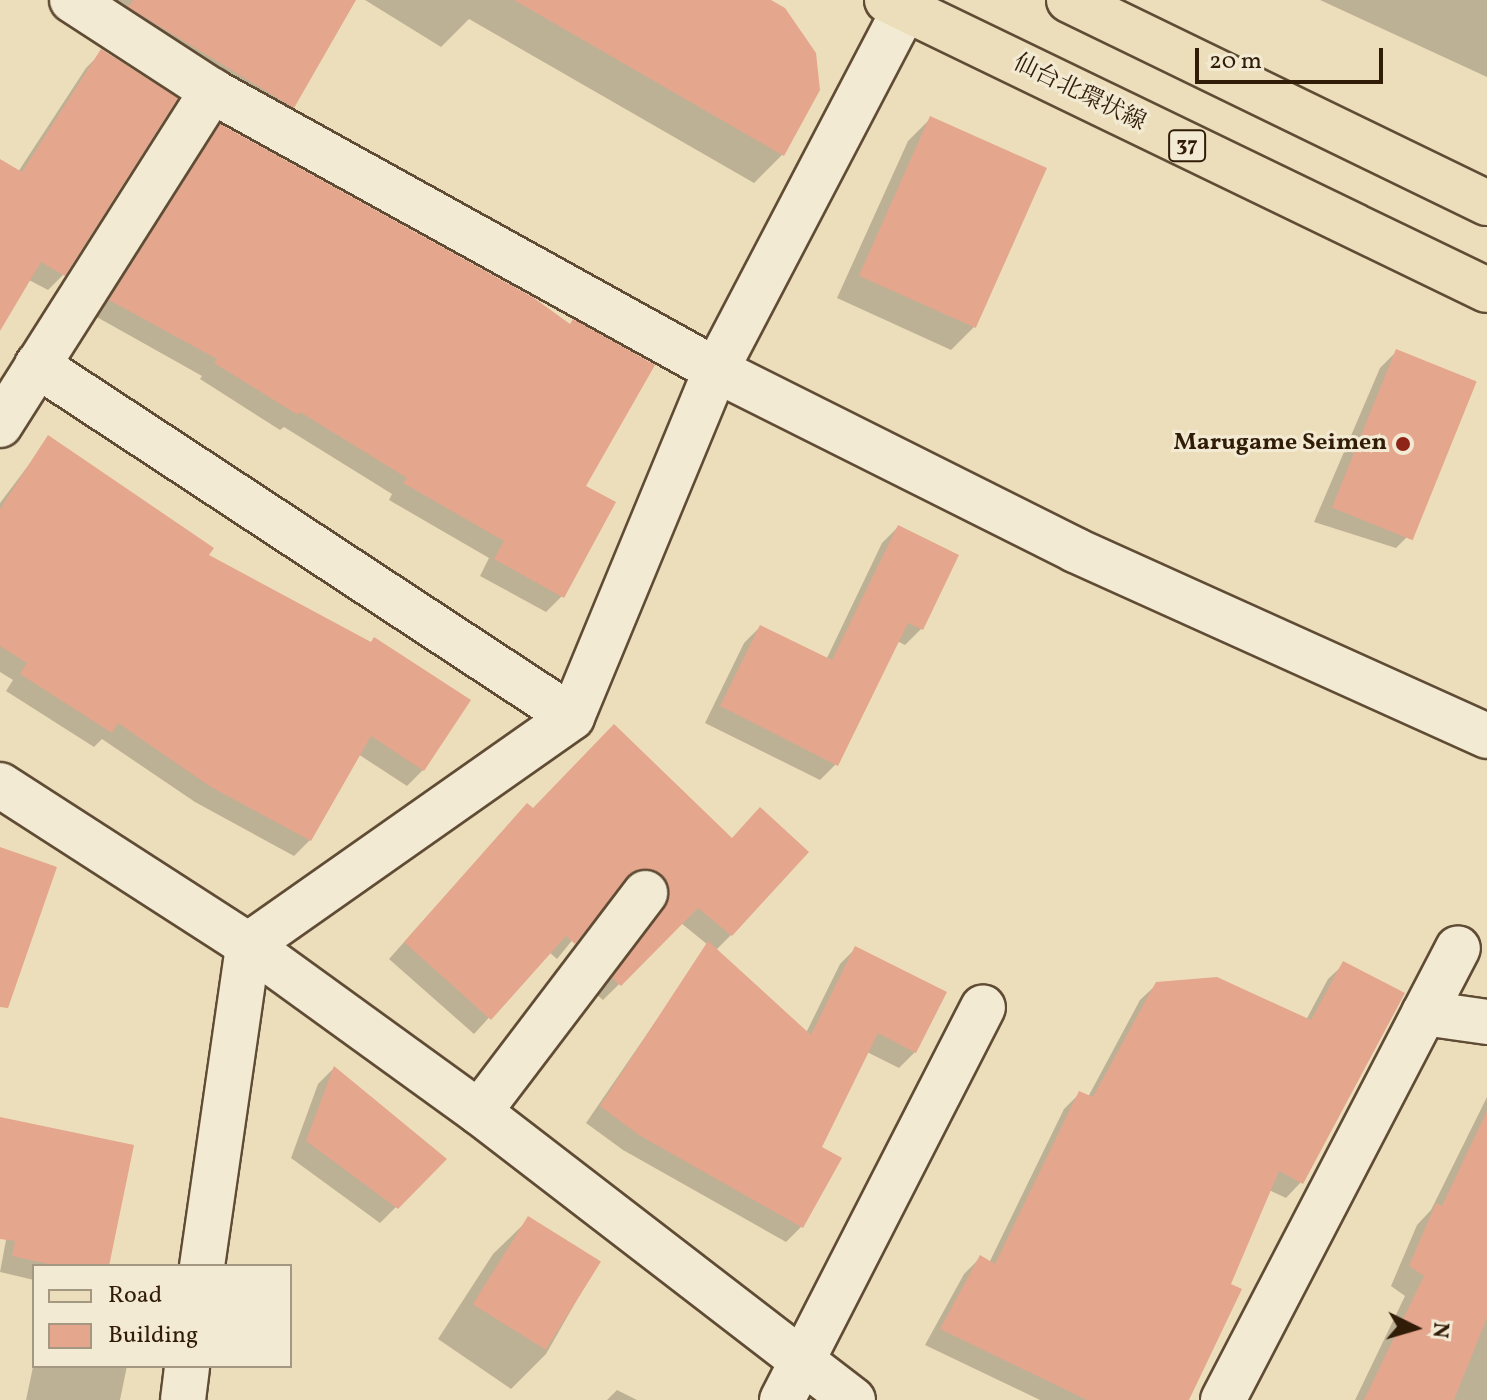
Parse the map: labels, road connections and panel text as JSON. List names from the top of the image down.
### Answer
{
  "streets": {
    "main road": ["仙台北環状線", "37"]
  },
  "places": ["Marugame Seimen"],
  "legend": ["Road", "Building"],
  "scale_bar": "20 m",
  "north": "right"
}
